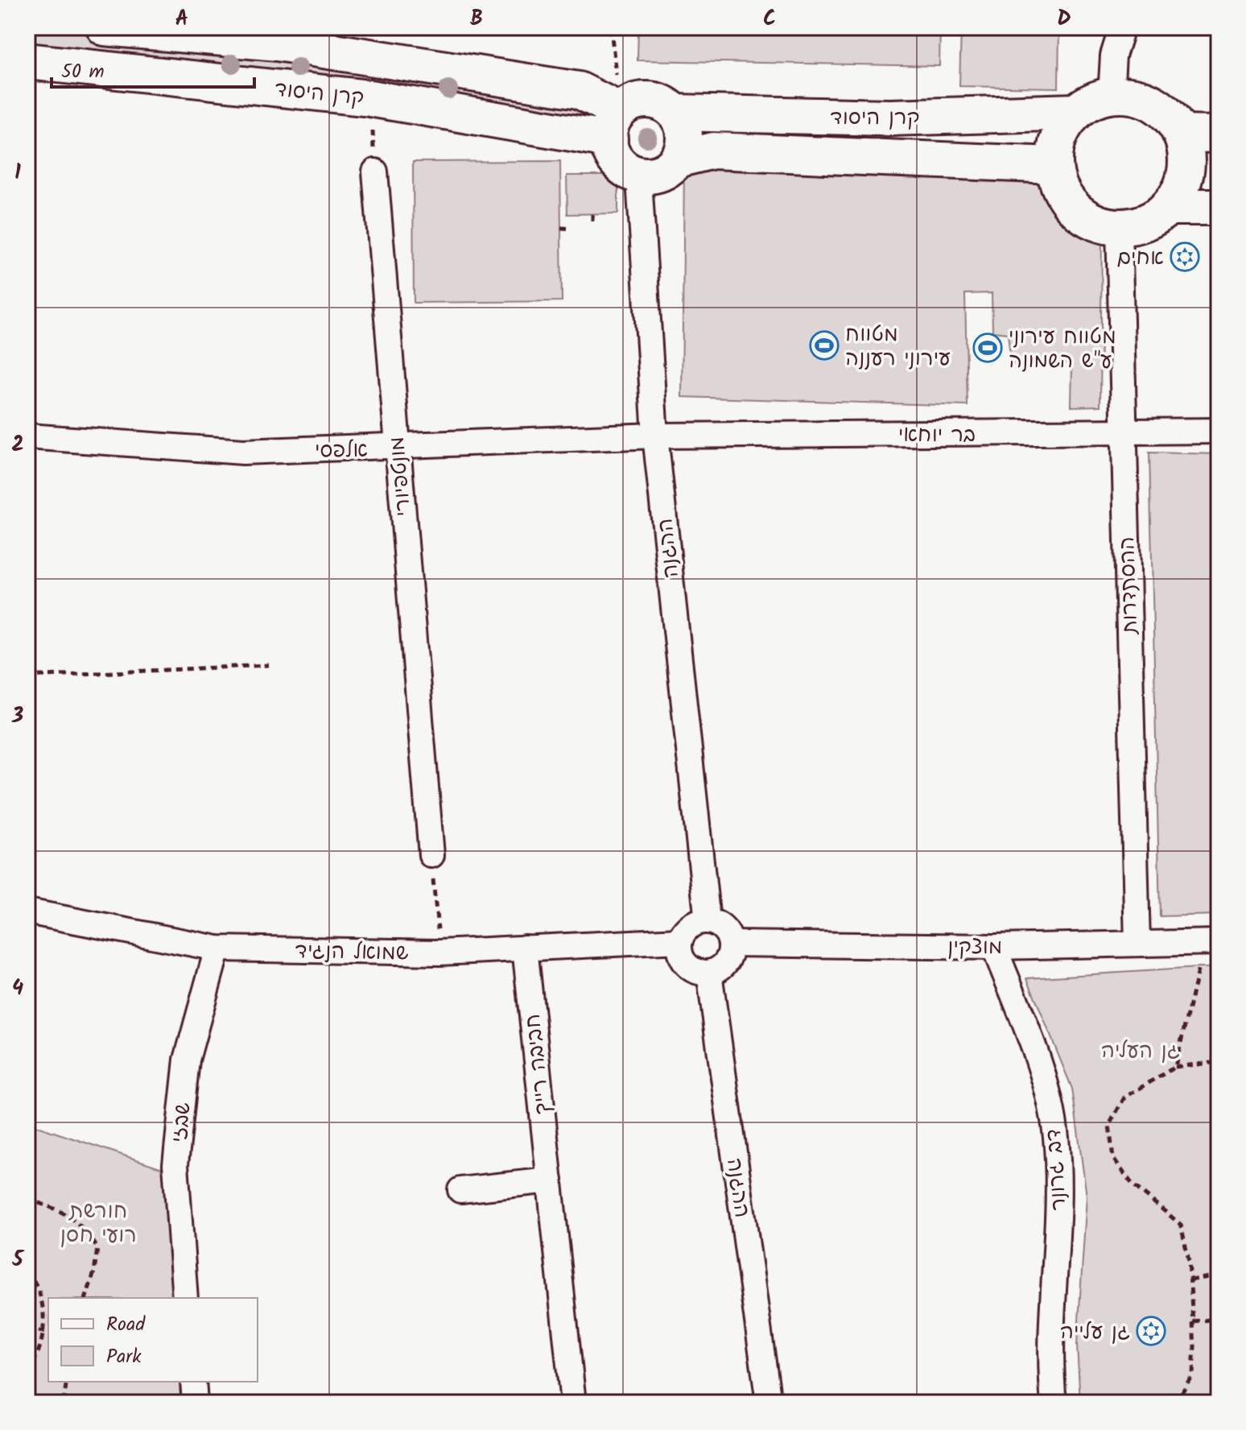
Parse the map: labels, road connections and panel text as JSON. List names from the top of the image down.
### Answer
{
  "streets": {
    "street": [
      "קרן היסוד",
      "בר יוחאי",
      "אלפסי",
      "מונטפיורי",
      "ההגנה",
      "ההסתדרות",
      "מוצקין",
      "שמואל הנגיד",
      "חביבה רייך",
      "שבזי",
      "דב גרונר"
    ]
  },
  "crossings": [
    ["קרן היסוד", "ההגנה"],
    ["קרן היסוד", "ההסתדרות"],
    ["בר יוחאי", "אלפסי"],
    ["בר יוחאי", "ההגנה"],
    ["בר יוחאי", "ההסתדרות"],
    ["אלפסי", "מונטפיורי"],
    ["אלפסי", "ההגנה"],
    ["ההגנה", "מוצקין"],
    ["ההגנה", "שמואל הנגיד"],
    ["ההסתדרות", "מוצקין"],
    ["מוצקין", "שמואל הנגיד"],
    ["מוצקין", "דב גרונר"],
    ["שמואל הנגיד", "חביבה רייך"],
    ["שמואל הנגיד", "שבזי"]
  ],
  "parks": ["גן העליה", "חורשת רועי חסן"],
  "places": {
    "synagogue": ["אחים", "גן עלייה"],
    "sports": ["מטווח עירוני רעננה", "מטווח עירוני ע\"ש השמונה"]
  },
  "legend": ["Road", "Park"],
  "scale_bar": "50 m",
  "grid": {
    "columns": [
      "A",
      "B",
      "C",
      "D"
    ],
    "rows": [
      "1",
      "2",
      "3",
      "4",
      "5"
    ]
  }
}
